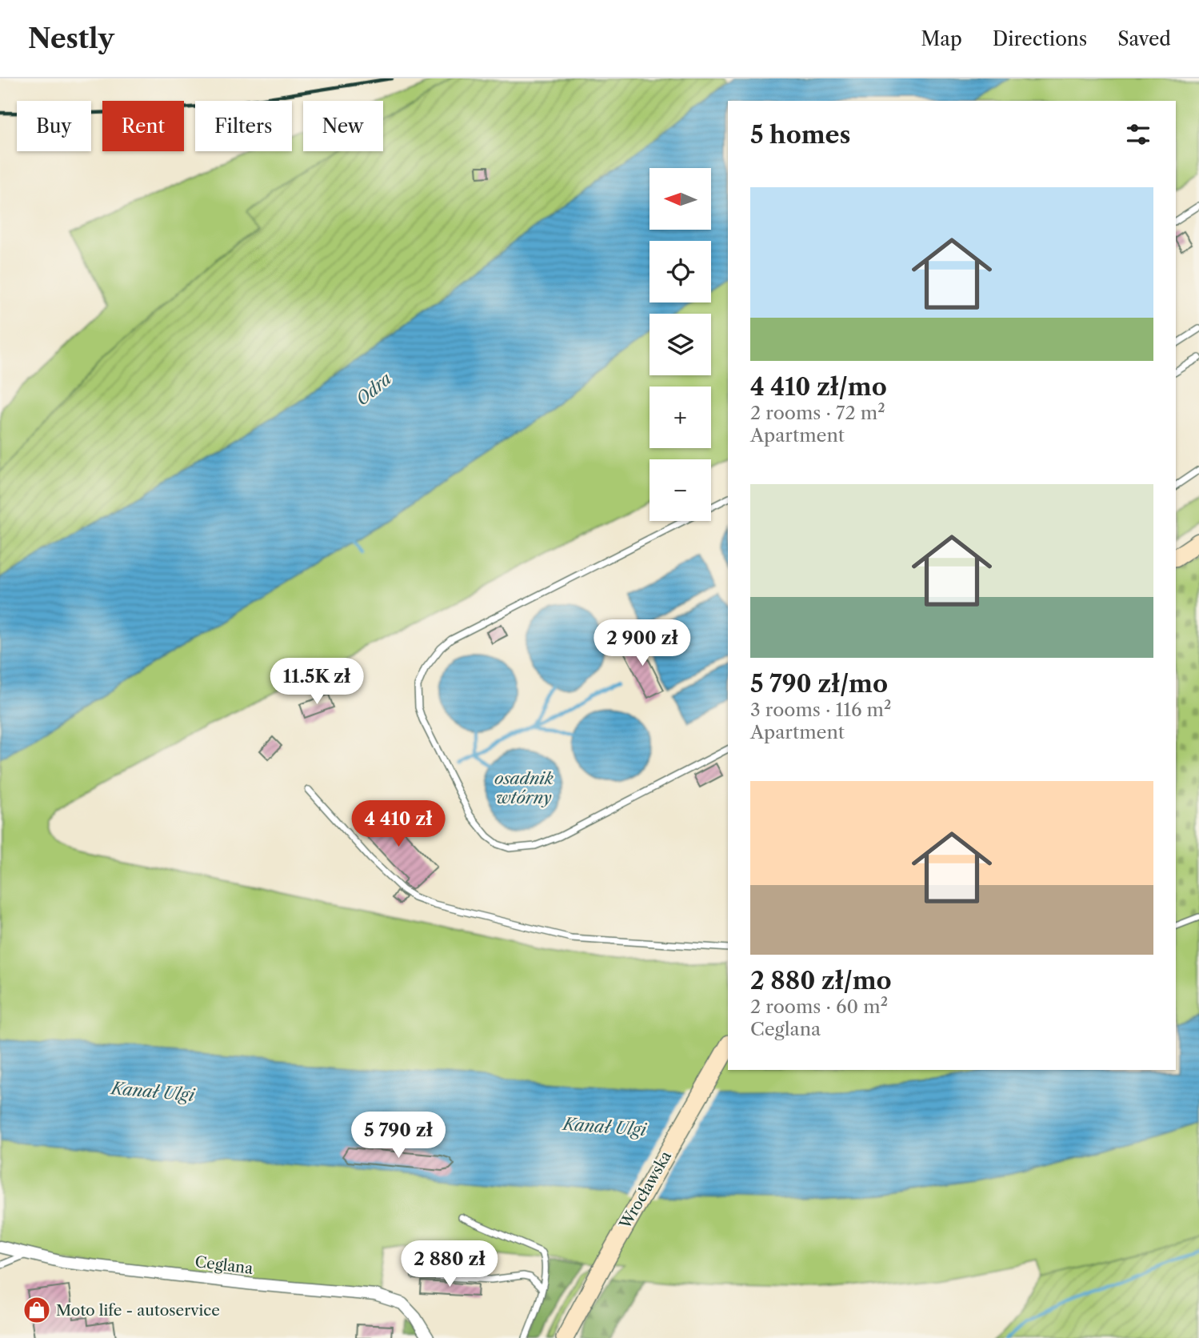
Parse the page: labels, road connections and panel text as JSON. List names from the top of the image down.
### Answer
{
  "streets": {
    "main road": ["Wrocławska"],
    "street": ["Ceglana"]
  },
  "water": ["Odra", "osadnik wtórny", "Kanał Ulgi"],
  "places": {
    "shop": ["Moto life - autoservice"]
  },
  "north": "left",
  "page": {
    "header": "Nestly",
    "nav": ["Map", "Directions", "Saved"],
    "chip": [
      "Buy",
      "Rent",
      "Filters",
      "New"
    ],
    "heading": "5 homes",
    "map_buttons": ["+", "−"],
    "list": [
      {
        "name": "4 410 zł/mo",
        "note": "2 rooms · 72 m² · Apartment"
      },
      {
        "name": "5 790 zł/mo",
        "note": "3 rooms · 116 m² · Apartment"
      },
      {
        "name": "2 880 zł/mo",
        "note": "2 rooms · 60 m² · Ceglana"
      }
    ],
    "price": [
      "2 900 zł",
      "11.5K zł",
      "4 410 zł",
      "5 790 zł",
      "2 880 zł"
    ]
  }
}
